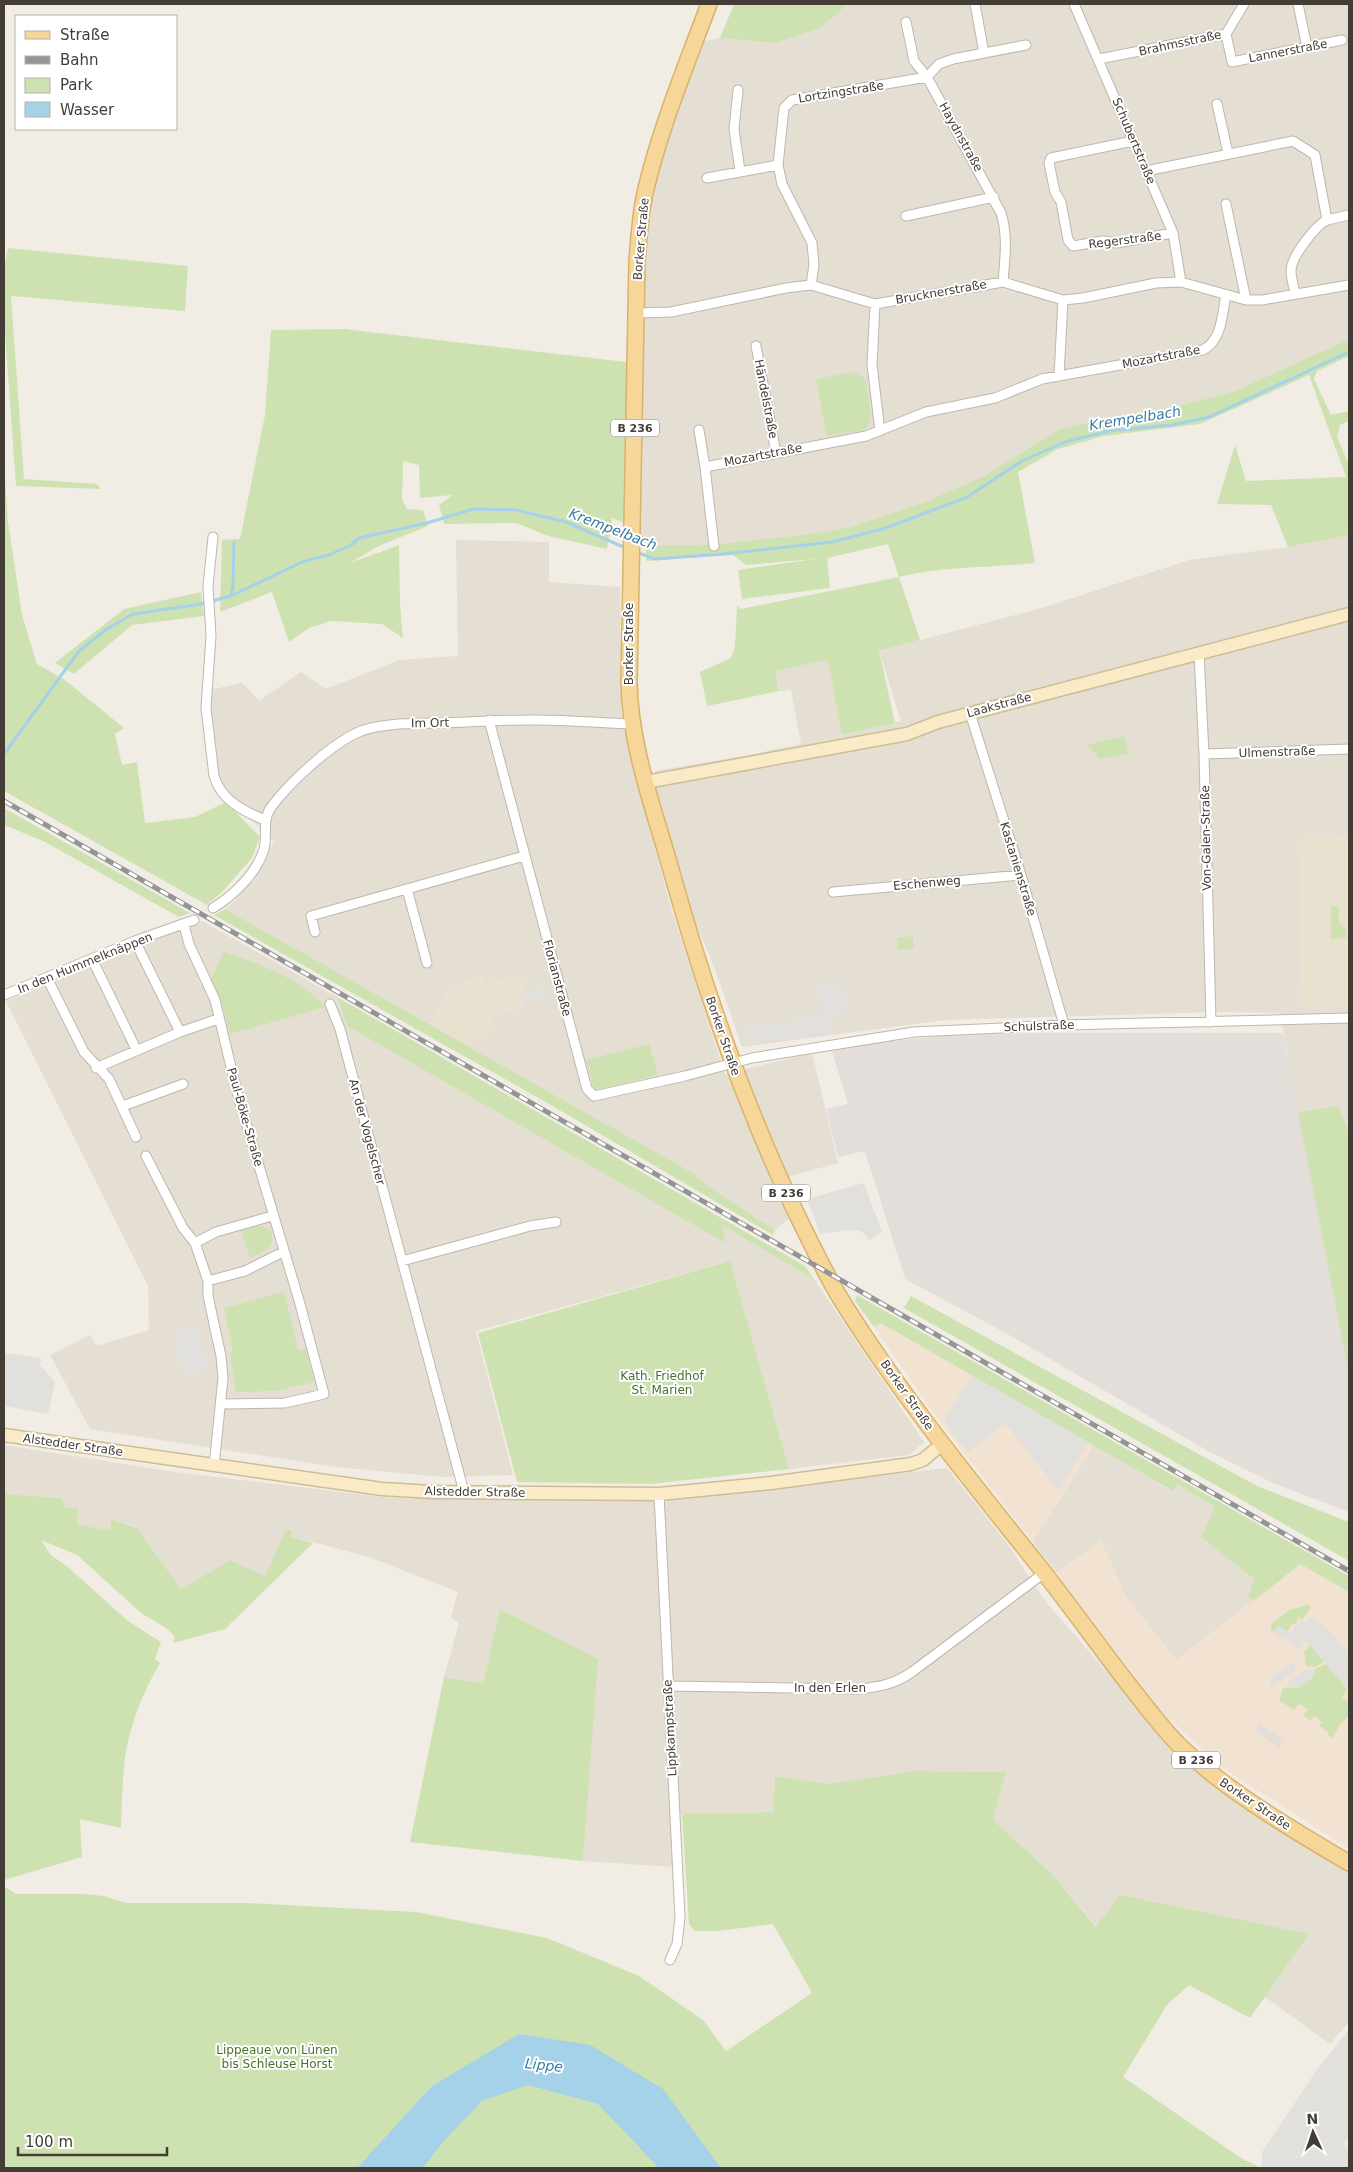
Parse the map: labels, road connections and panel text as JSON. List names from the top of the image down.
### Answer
{
  "streets": {
    "main road": ["Borker Straße", "B 236"],
    "street": [
      "Brahmsstraße",
      "Lannerstraße",
      "Lortzingstraße",
      "Haydnstraße",
      "Schubertstraße",
      "Regerstraße",
      "Brucknerstraße",
      "Mozartstraße",
      "Händelstraße",
      "Laakstraße",
      "Im Ort",
      "Ulmenstraße",
      "Von-Galen-Straße",
      "Kastanienstraße",
      "Eschenweg",
      "In den Hummelknäppen",
      "Florianstraße",
      "Schulstraße",
      "Paul-Böke-Straße",
      "An der Vogelscher",
      "Alstedder Straße",
      "In den Erlen",
      "Lippkampstraße"
    ]
  },
  "crossings": [
    ["Brahmsstraße", "Lannerstraße"],
    ["Brahmsstraße", "Schubertstraße"],
    ["Lortzingstraße", "Haydnstraße"],
    ["Lortzingstraße", "Brucknerstraße"],
    ["Haydnstraße", "Brucknerstraße"],
    ["Schubertstraße", "Regerstraße"],
    ["Schubertstraße", "Brucknerstraße"],
    ["Borker Straße", "Brucknerstraße"],
    ["Borker Straße", "Laakstraße"],
    ["Borker Straße", "Im Ort"],
    ["Borker Straße", "Florianstraße"],
    ["Borker Straße", "Schulstraße"],
    ["Borker Straße", "Alstedder Straße"],
    ["Borker Straße", "In den Erlen"],
    ["Brucknerstraße", "Mozartstraße"],
    ["Mozartstraße", "Händelstraße"],
    ["Laakstraße", "Von-Galen-Straße"],
    ["Laakstraße", "Kastanienstraße"],
    ["Im Ort", "Florianstraße"],
    ["Ulmenstraße", "Von-Galen-Straße"],
    ["Von-Galen-Straße", "Schulstraße"],
    ["Kastanienstraße", "Eschenweg"],
    ["Kastanienstraße", "Schulstraße"],
    ["In den Hummelknäppen", "Paul-Böke-Straße"],
    ["Florianstraße", "Schulstraße"],
    ["An der Vogelscher", "Alstedder Straße"],
    ["Alstedder Straße", "Lippkampstraße"],
    ["In den Erlen", "Lippkampstraße"]
  ],
  "water": ["Krempelbach", "Lippe"],
  "parks": ["Kath. Friedhof St. Marien", "Lippeaue von Lünen bis Schleuse Horst"],
  "legend": [
    "Straße",
    "Bahn",
    "Park",
    "Wasser"
  ],
  "scale_bar": "100 m",
  "north": "top"
}
